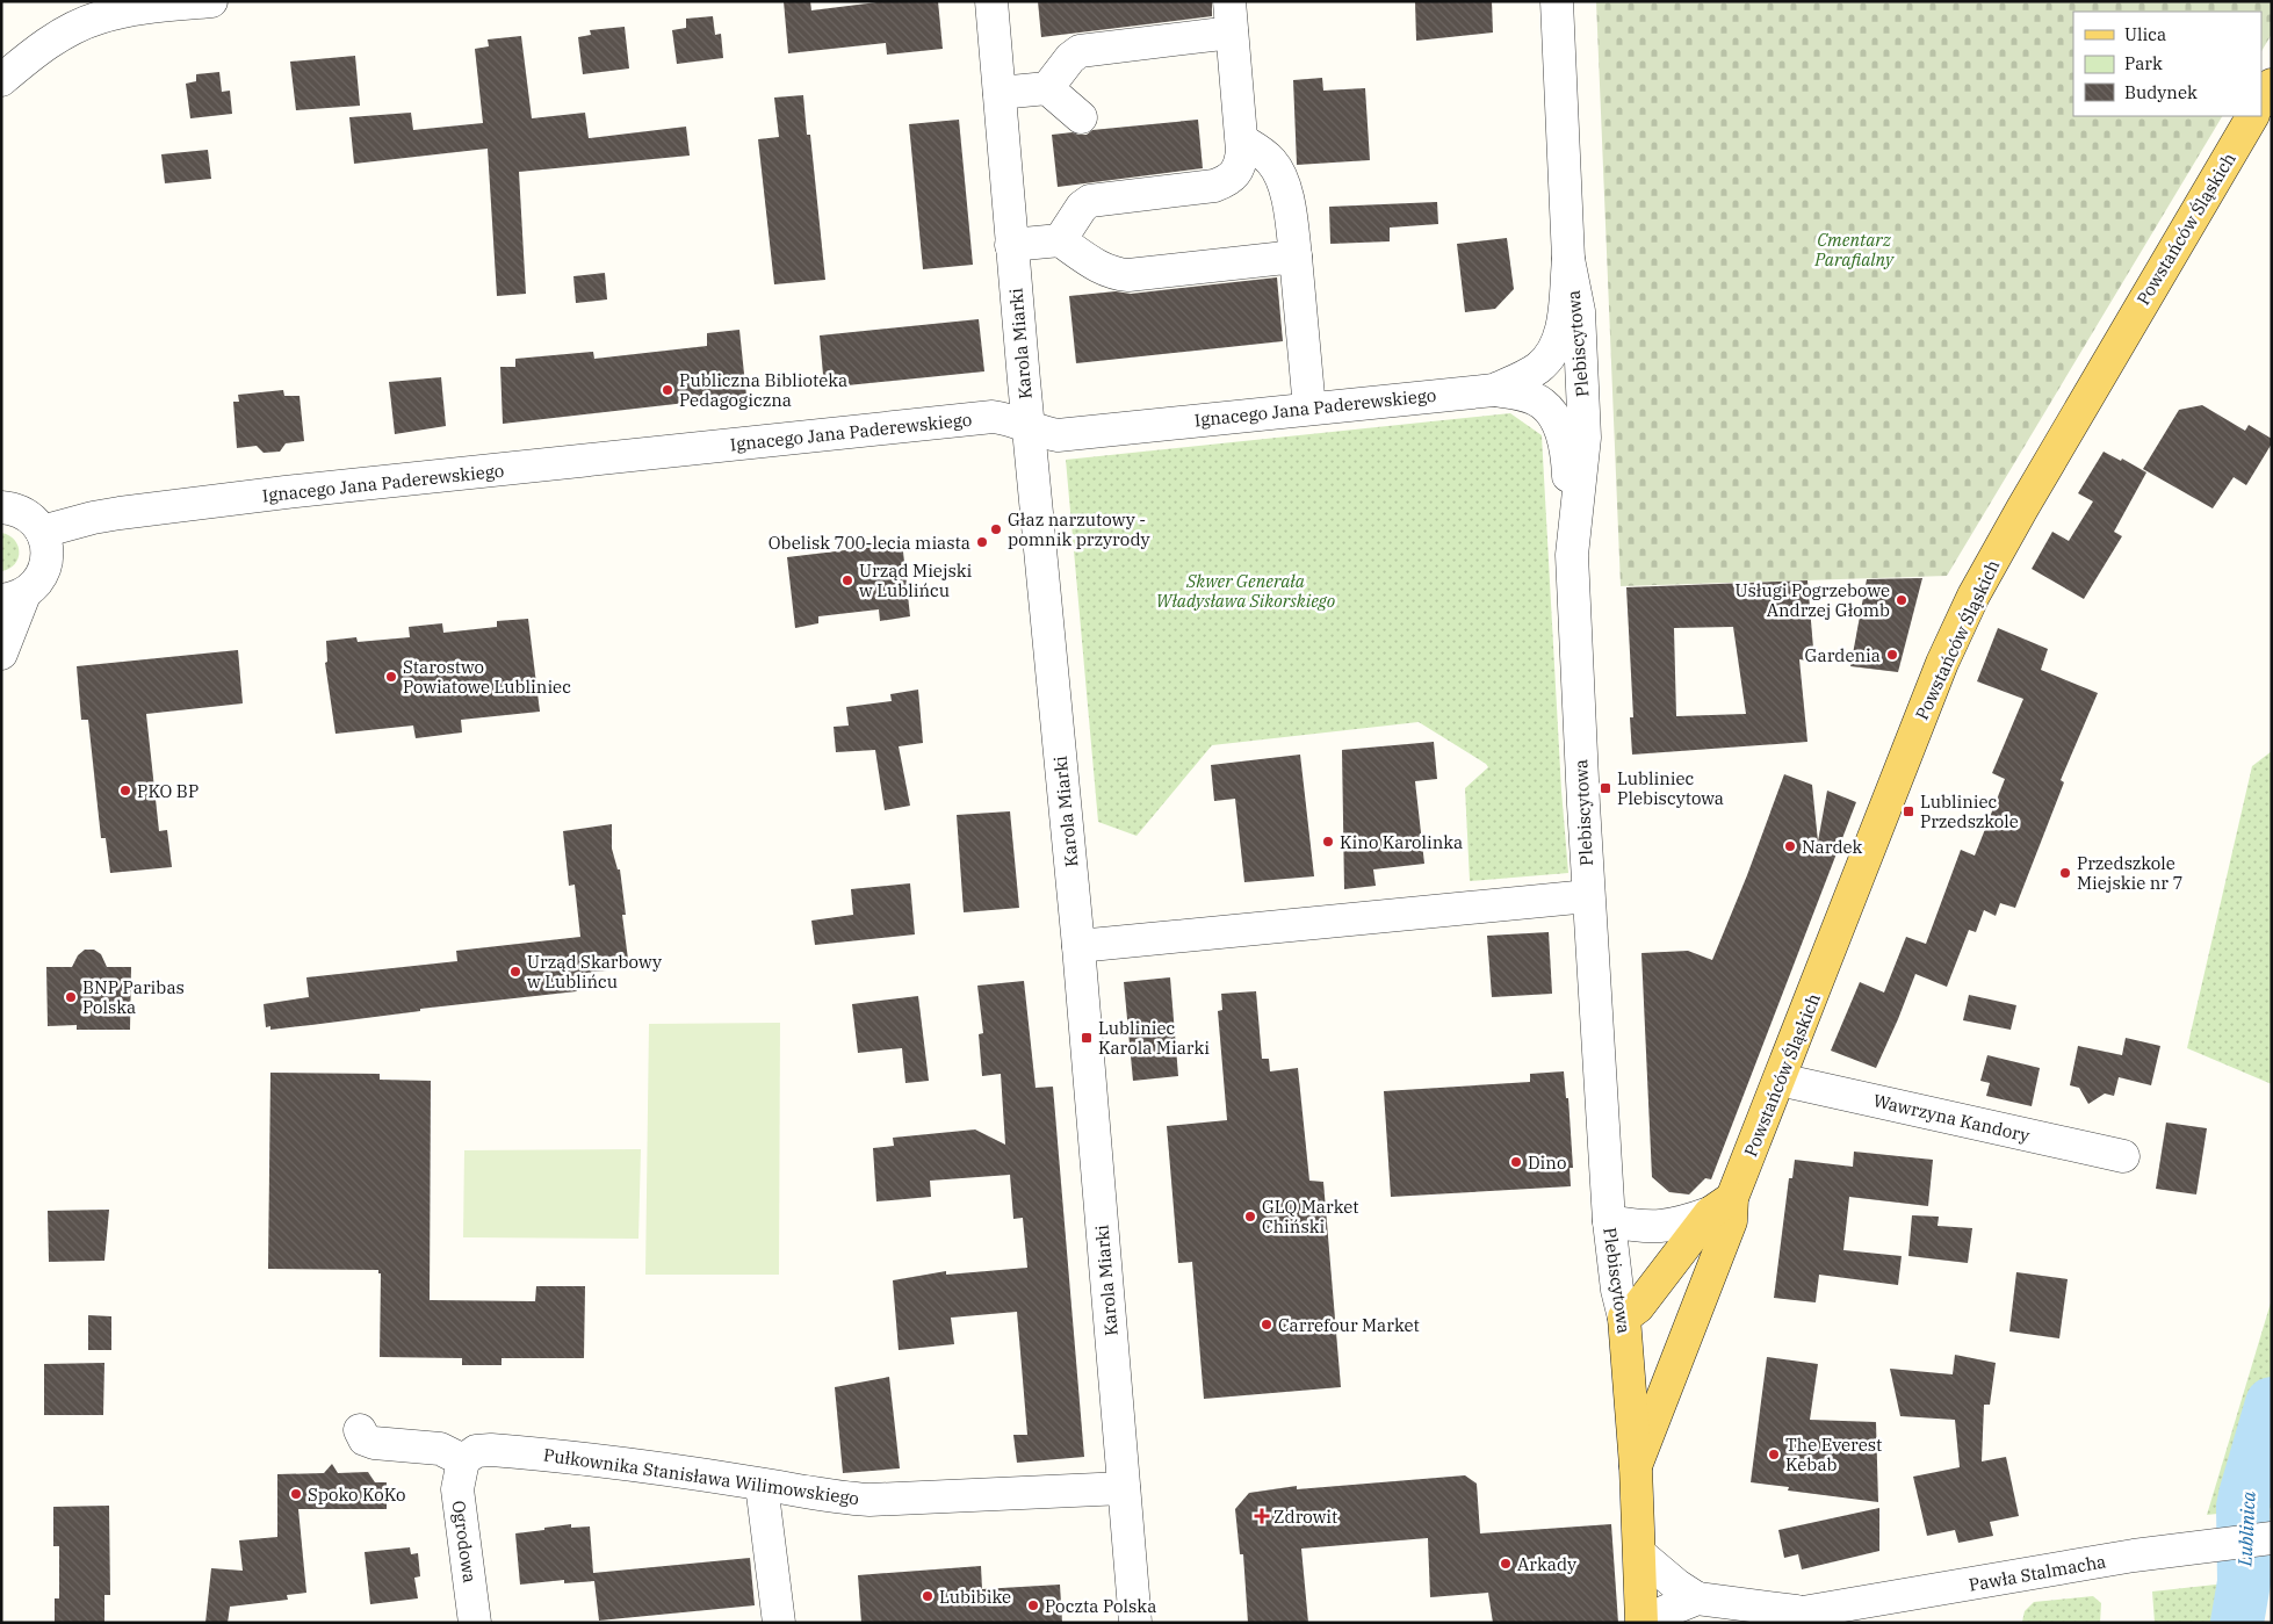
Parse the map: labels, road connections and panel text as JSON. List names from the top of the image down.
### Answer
{
  "streets": {
    "main road": ["Powstańców Śląskich", "Plebiscytowa"],
    "street": [
      "Karola Miarki",
      "Ignacego Jana Paderewskiego",
      "Wawrzyna Kandory",
      "Pułkownika Stanisława Wilimowskiego",
      "Ogrodowa",
      "Pawła Stalmacha"
    ]
  },
  "crossings": [
    ["Powstańców Śląskich", "Plebiscytowa"],
    ["Powstańców Śląskich", "Wawrzyna Kandory"],
    ["Karola Miarki", "Ignacego Jana Paderewskiego"],
    ["Karola Miarki", "Pułkownika Stanisława Wilimowskiego"],
    ["Plebiscytowa", "Ignacego Jana Paderewskiego"],
    ["Pułkownika Stanisława Wilimowskiego", "Ogrodowa"]
  ],
  "water": ["Lublinica"],
  "parks": ["Cmentarz Parafialny", "Skwer Generała Władysława Sikorskiego"],
  "places": {
    "other": [
      "Publiczna Biblioteka Pedagogiczna",
      "Głaz narzutowy - pomnik przyrody",
      "Obelisk 700-lecia miasta",
      "Urząd Miejski w Lublińcu",
      "Usługi Pogrzebowe Andrzej Głomb",
      "Gardenia",
      "Starostwo Powiatowe Lubliniec",
      "PKO BP",
      "Kino Karolinka",
      "Nardek",
      "Przedszkole Miejskie nr 7",
      "Urząd Skarbowy w Lublińcu",
      "BNP Paribas Polska",
      "Dino",
      "GLQ Market Chiński",
      "Carrefour Market",
      "The Everest Kebab",
      "Spoko KoKo",
      "Arkady",
      "Lubibike",
      "Poczta Polska"
    ],
    "transit": ["Lubliniec Plebiscytowa", "Lubliniec Przedszkole", "Lubliniec Karola Miarki"],
    "health": ["Zdrowit"]
  },
  "legend": ["Ulica", "Park", "Budynek"]
}
